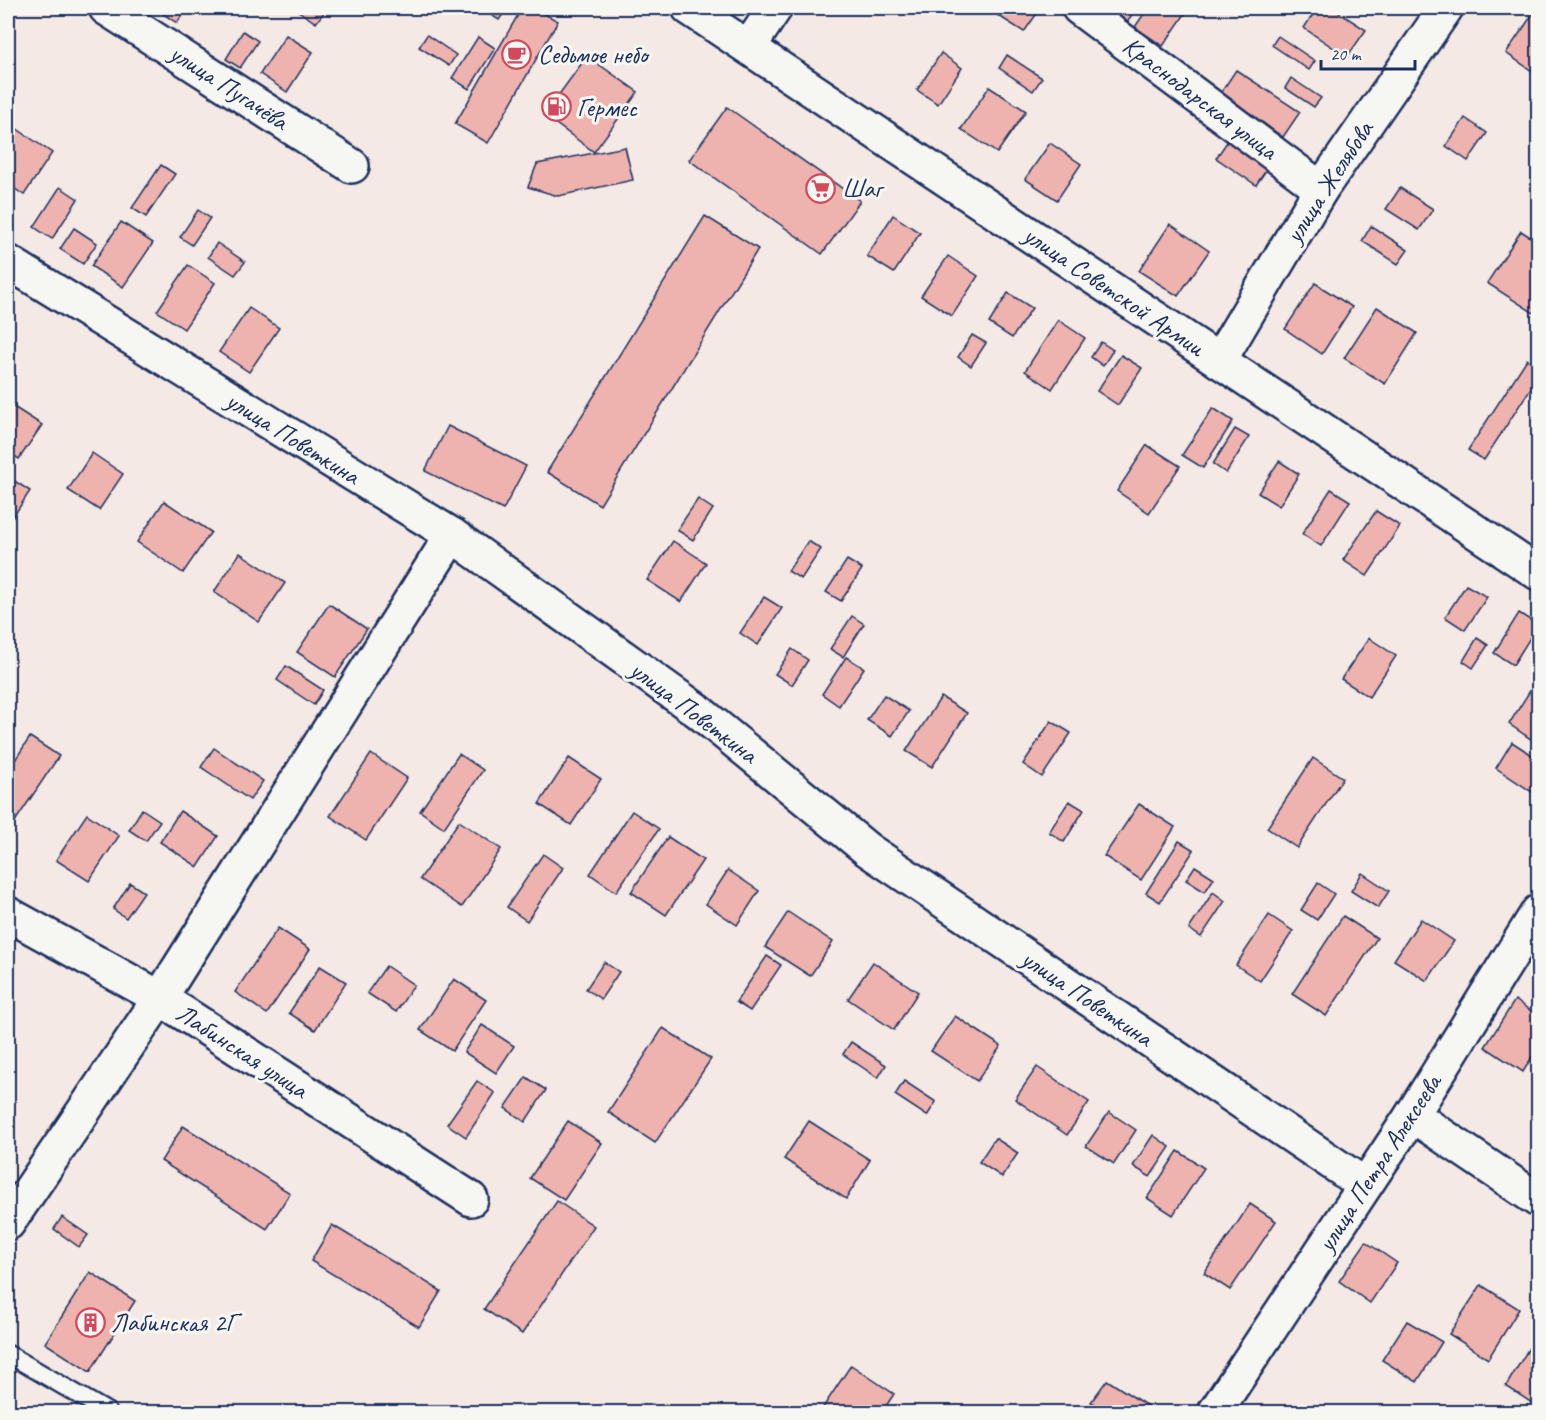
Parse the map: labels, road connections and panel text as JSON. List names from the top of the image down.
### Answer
{
  "streets": {
    "street": [
      "улица Пугачёва",
      "Краснодарская улица",
      "улица Желябова",
      "улица Советской Армии",
      "улица Поветкина",
      "Лабинская улица",
      "улица Петра Алексеева"
    ]
  },
  "crossings": [
    ["Краснодарская улица", "улица Желябова"],
    ["улица Желябова", "улица Советской Армии"],
    ["улица Поветкина", "улица Петра Алексеева"]
  ],
  "places": {
    "cafe": ["Седьмое небо"],
    "fuel station": ["Гермес"],
    "supermarket": ["Шаг"],
    "building": ["Лабинская 2Г"]
  },
  "scale_bar": "20 m"
}
